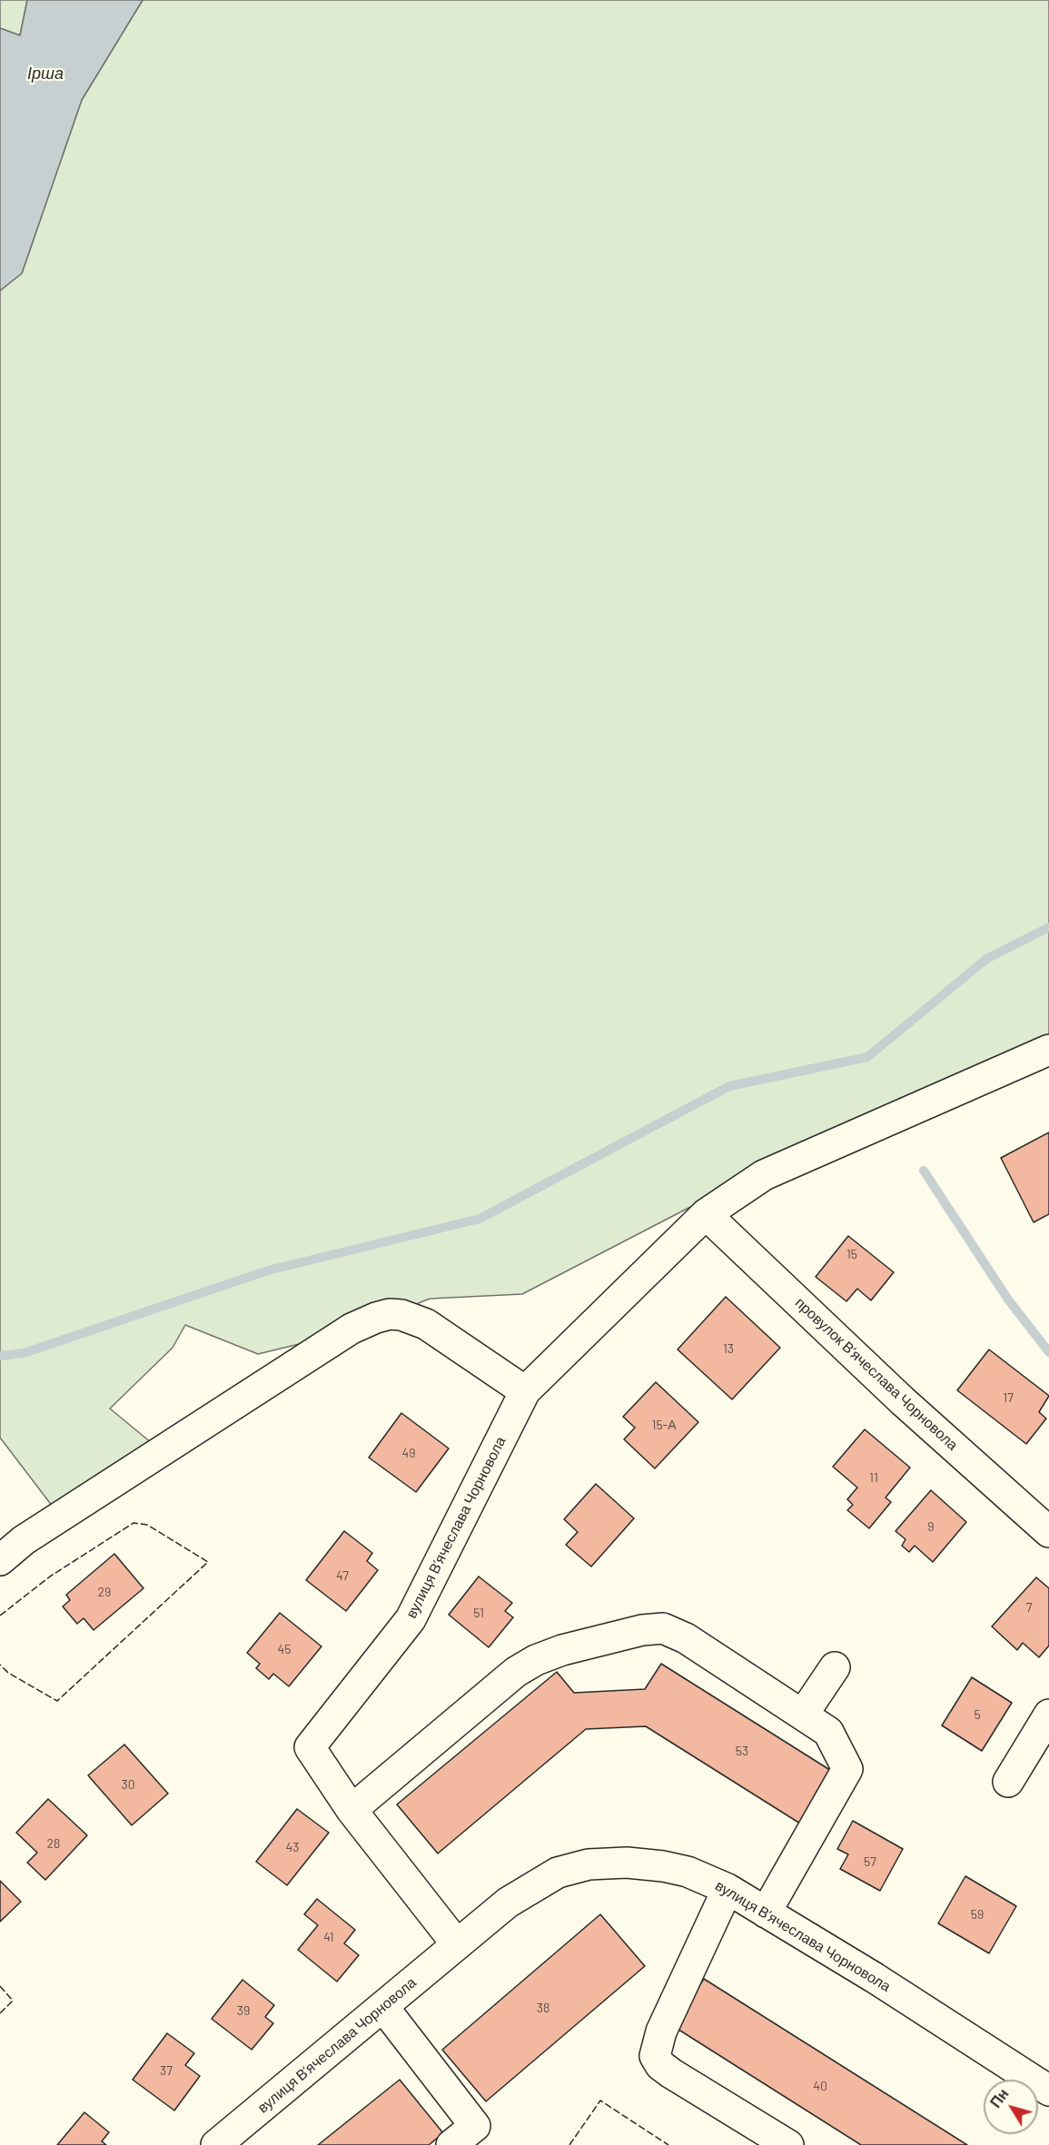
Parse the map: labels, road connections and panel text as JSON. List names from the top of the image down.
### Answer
{
  "streets": {
    "street": ["провулок Вʼячеслава Чорновола", "вулиця Вʼячеслава Чорновола"]
  },
  "water": ["Ірша"],
  "house_numbers": [
    "15",
    "13",
    "17",
    "15-А",
    "49",
    "11",
    "9",
    "47",
    "29",
    "7",
    "51",
    "45",
    "5",
    "53",
    "30",
    "28",
    "43",
    "57",
    "59",
    "41",
    "38",
    "39",
    "37",
    "40"
  ],
  "north": "top left"
}
